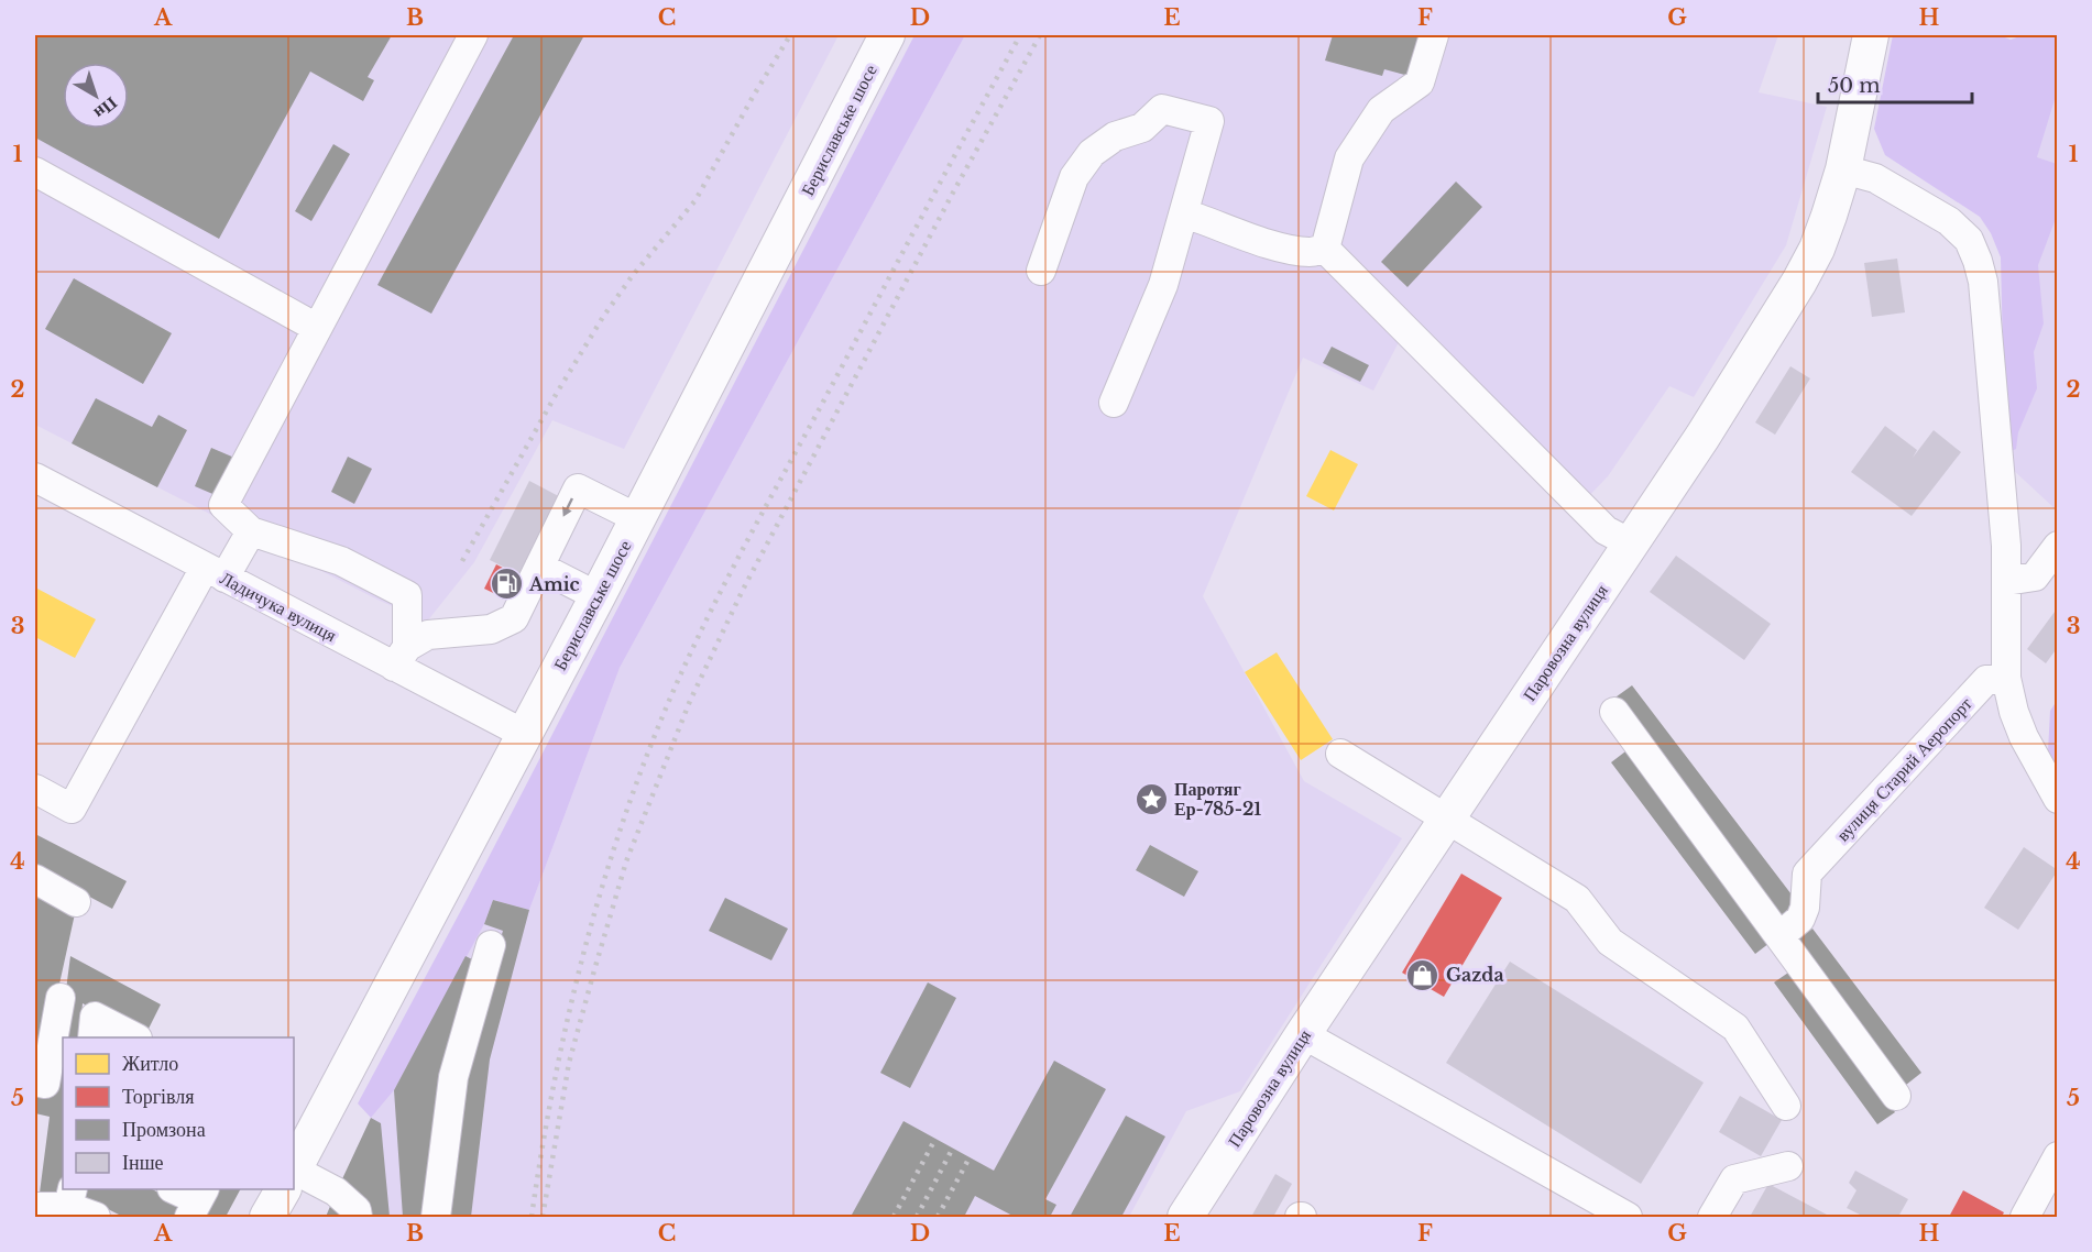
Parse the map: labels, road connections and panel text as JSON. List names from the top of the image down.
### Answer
{
  "streets": {
    "main road": ["Бериславське шосе", "Паровозна вулиця"],
    "street": ["Ладичука вулиця", "вулиця Старий Аеропорт"]
  },
  "crossings": [
    ["Бериславське шосе", "Ладичука вулиця"]
  ],
  "places": {
    "fuel station": ["Amic"],
    "place": ["Паротяг Ер-785-21"],
    "shop": ["Gazda"]
  },
  "legend": [
    "Житло",
    "Торгівля",
    "Промзона",
    "Інше"
  ],
  "scale_bar": "50 m",
  "north": "bottom right",
  "grid": {
    "columns": [
      "A",
      "B",
      "C",
      "D",
      "E",
      "F",
      "G",
      "H"
    ],
    "rows": [
      "1",
      "2",
      "3",
      "4",
      "5"
    ]
  }
}
